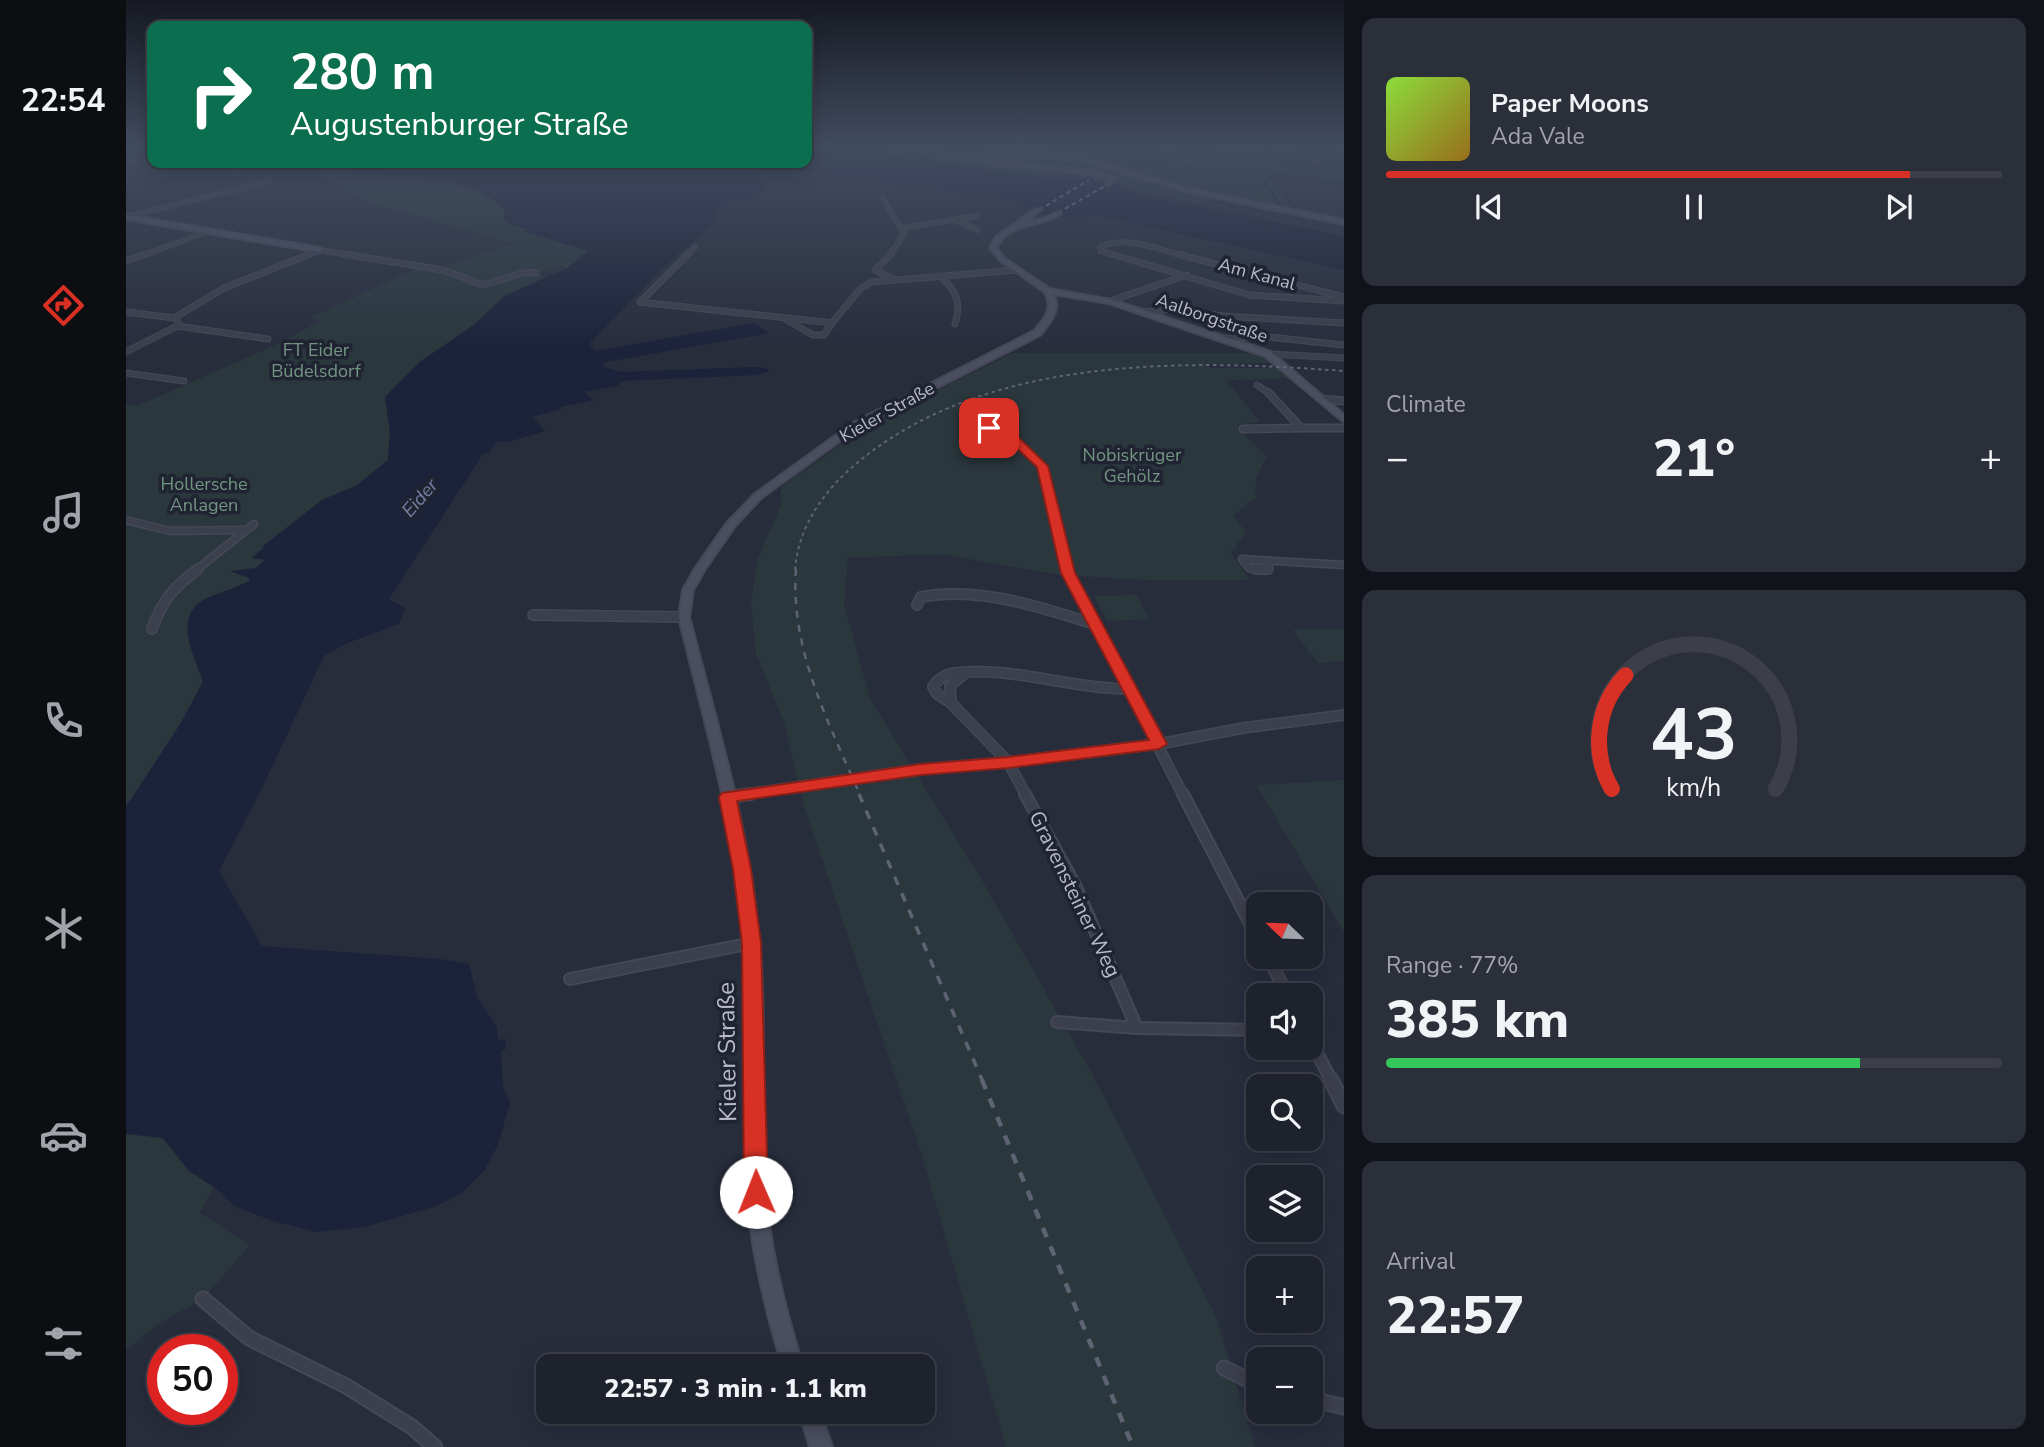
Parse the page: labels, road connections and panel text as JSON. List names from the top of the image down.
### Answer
{
  "streets": {
    "main road": ["Aalborgstraße", "Kieler Straße"],
    "street": ["Am Kanal", "Gravensteiner Weg"]
  },
  "crossings": [
    ["Am Kanal", "Aalborgstraße"],
    ["Aalborgstraße", "Kieler Straße"]
  ],
  "water": ["Eider"],
  "parks": ["FT Eider Büdelsdorf", "Nobiskrüger Gehölz", "Hollersche Anlagen"],
  "north": "top left",
  "page": {
    "tabs": "22:54",
    "turn": ["280 m", "Augustenburger Straße"],
    "song": ["Paper Moons", "Ada Vale"],
    "tile": [
      "Climate",
      ["Range · 77%", "385 km"],
      ["Arrival", "22:57"]
    ],
    "heat": ["−", "21°", "+"],
    "map_buttons": ["+", "−"],
    "limit": "50",
    "trip": "22:57 · 3 min · 1.1 km",
    "gauge": ["43", "km/h"]
  }
}
